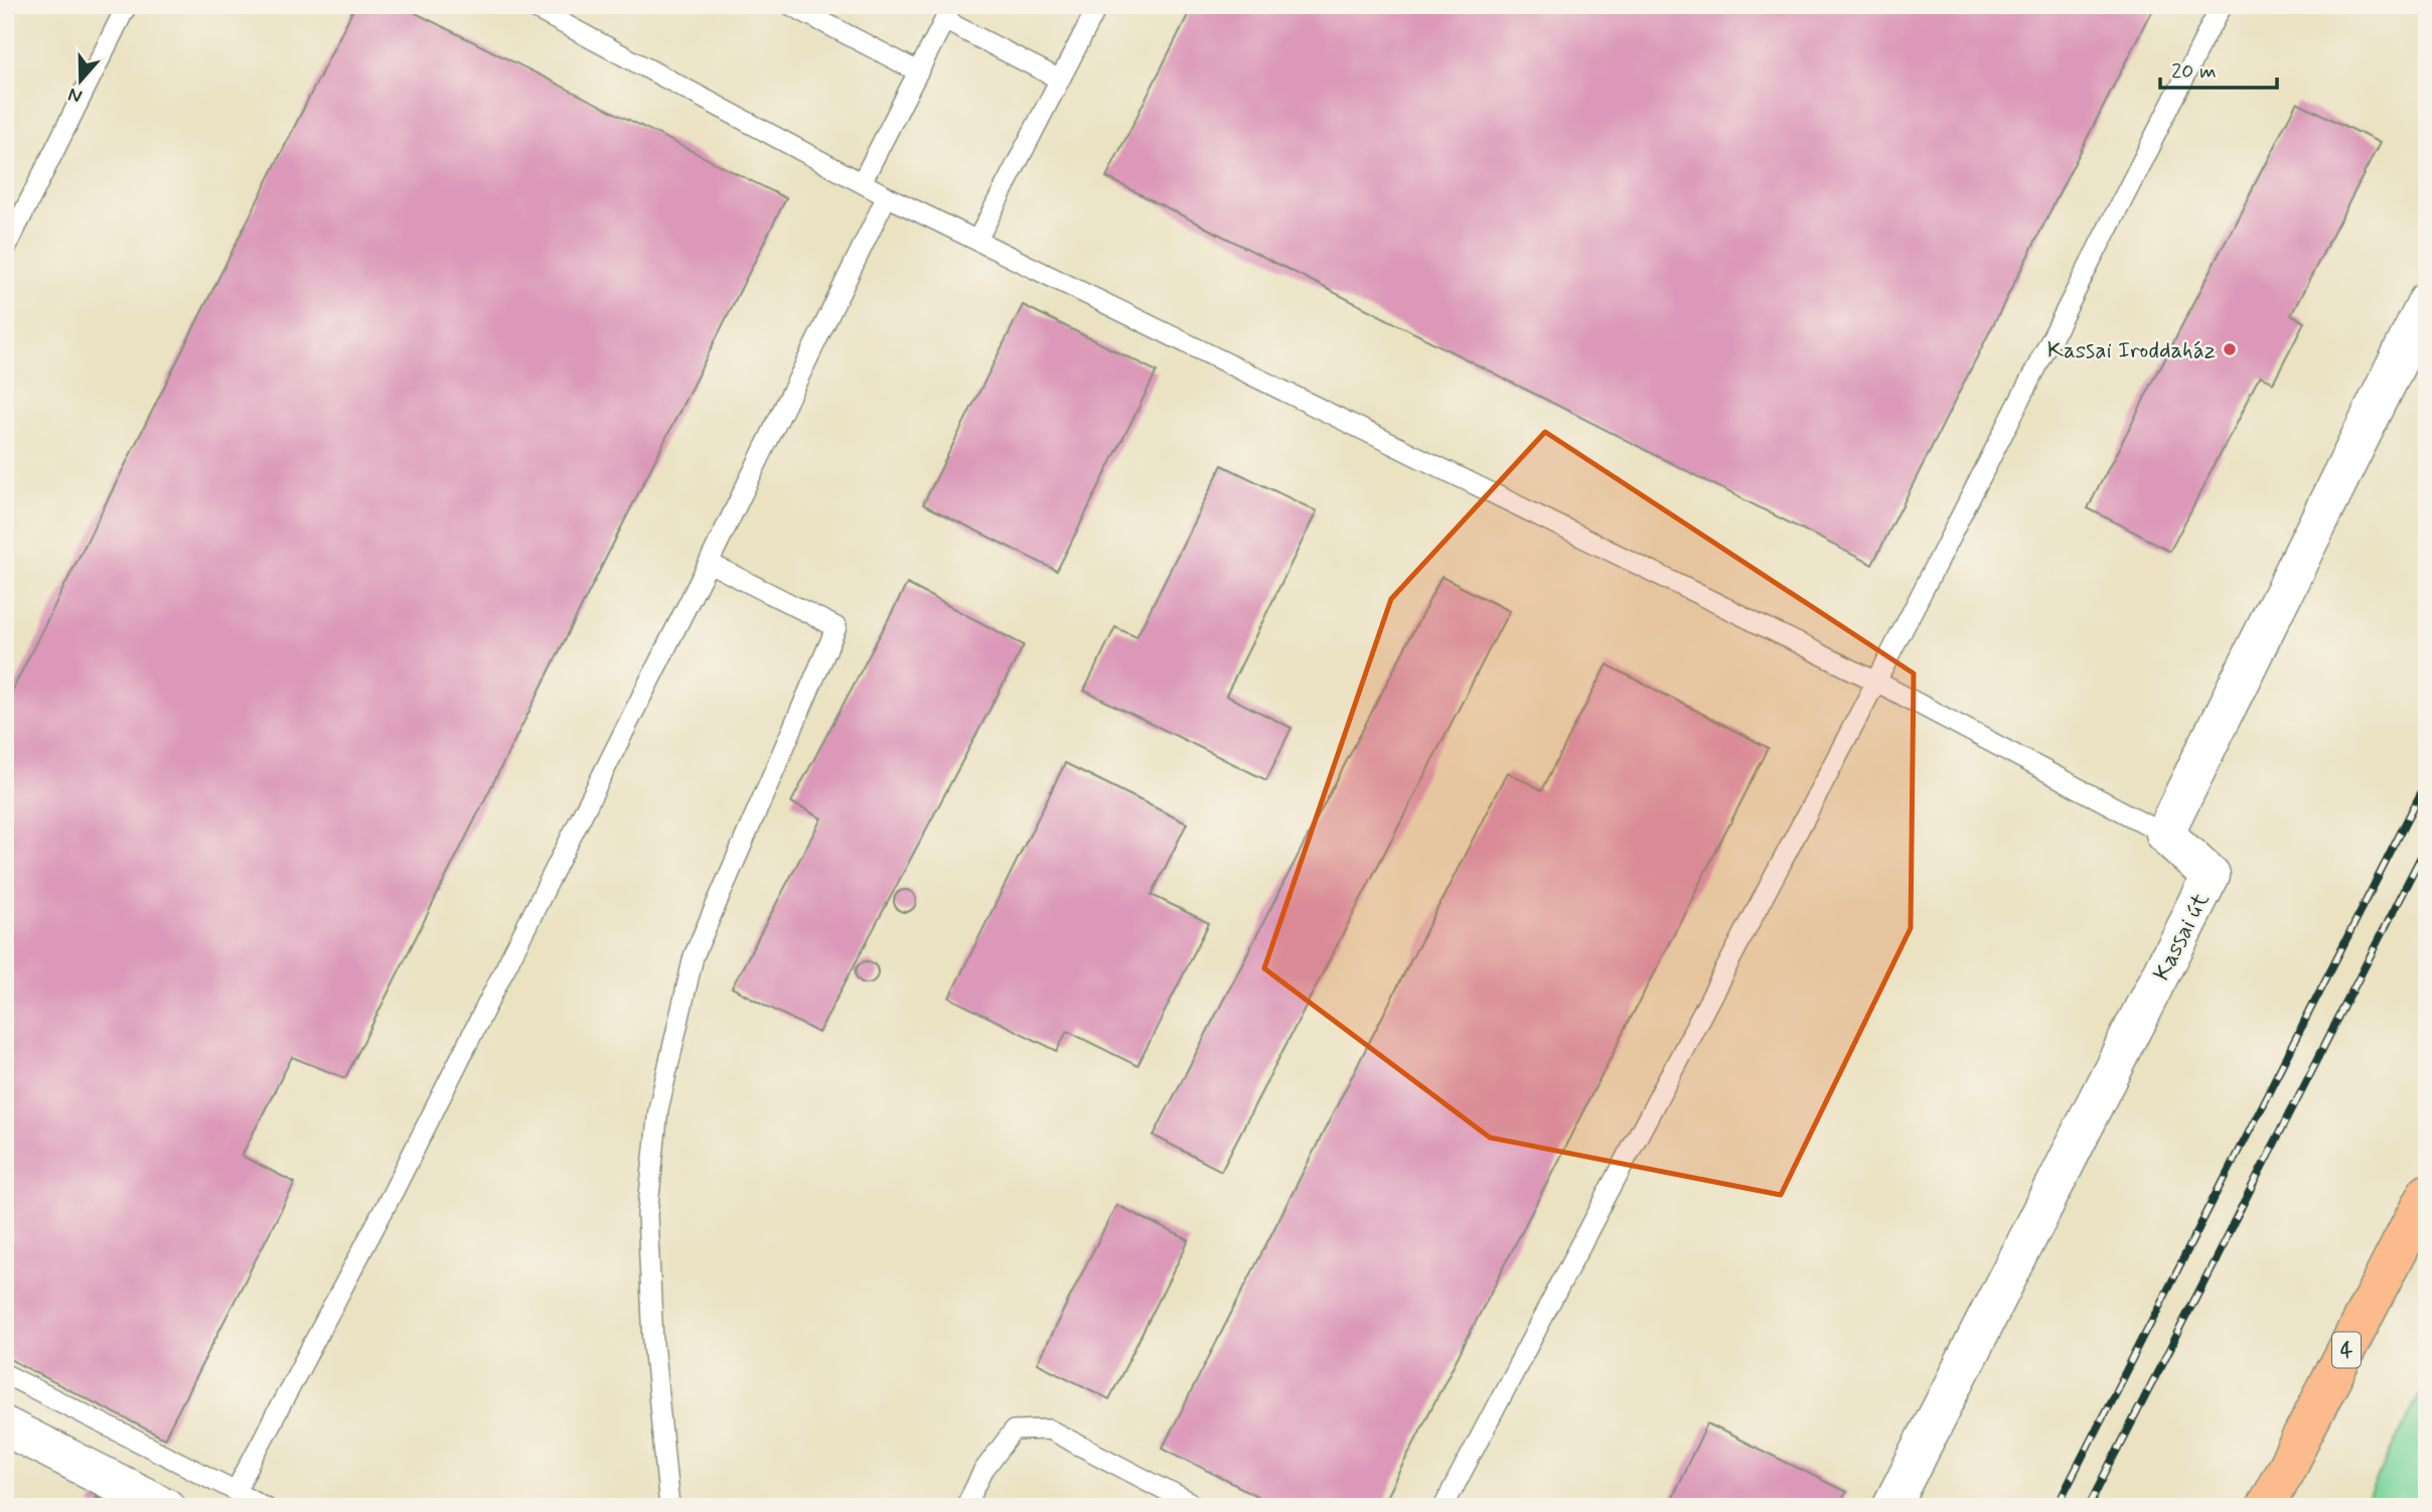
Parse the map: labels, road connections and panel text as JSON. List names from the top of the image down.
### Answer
{
  "streets": {
    "main road": ["4"],
    "street": ["Kassai út"]
  },
  "places": ["Kassai Iroddaház"],
  "scale_bar": "20 m",
  "north": "bottom"
}
